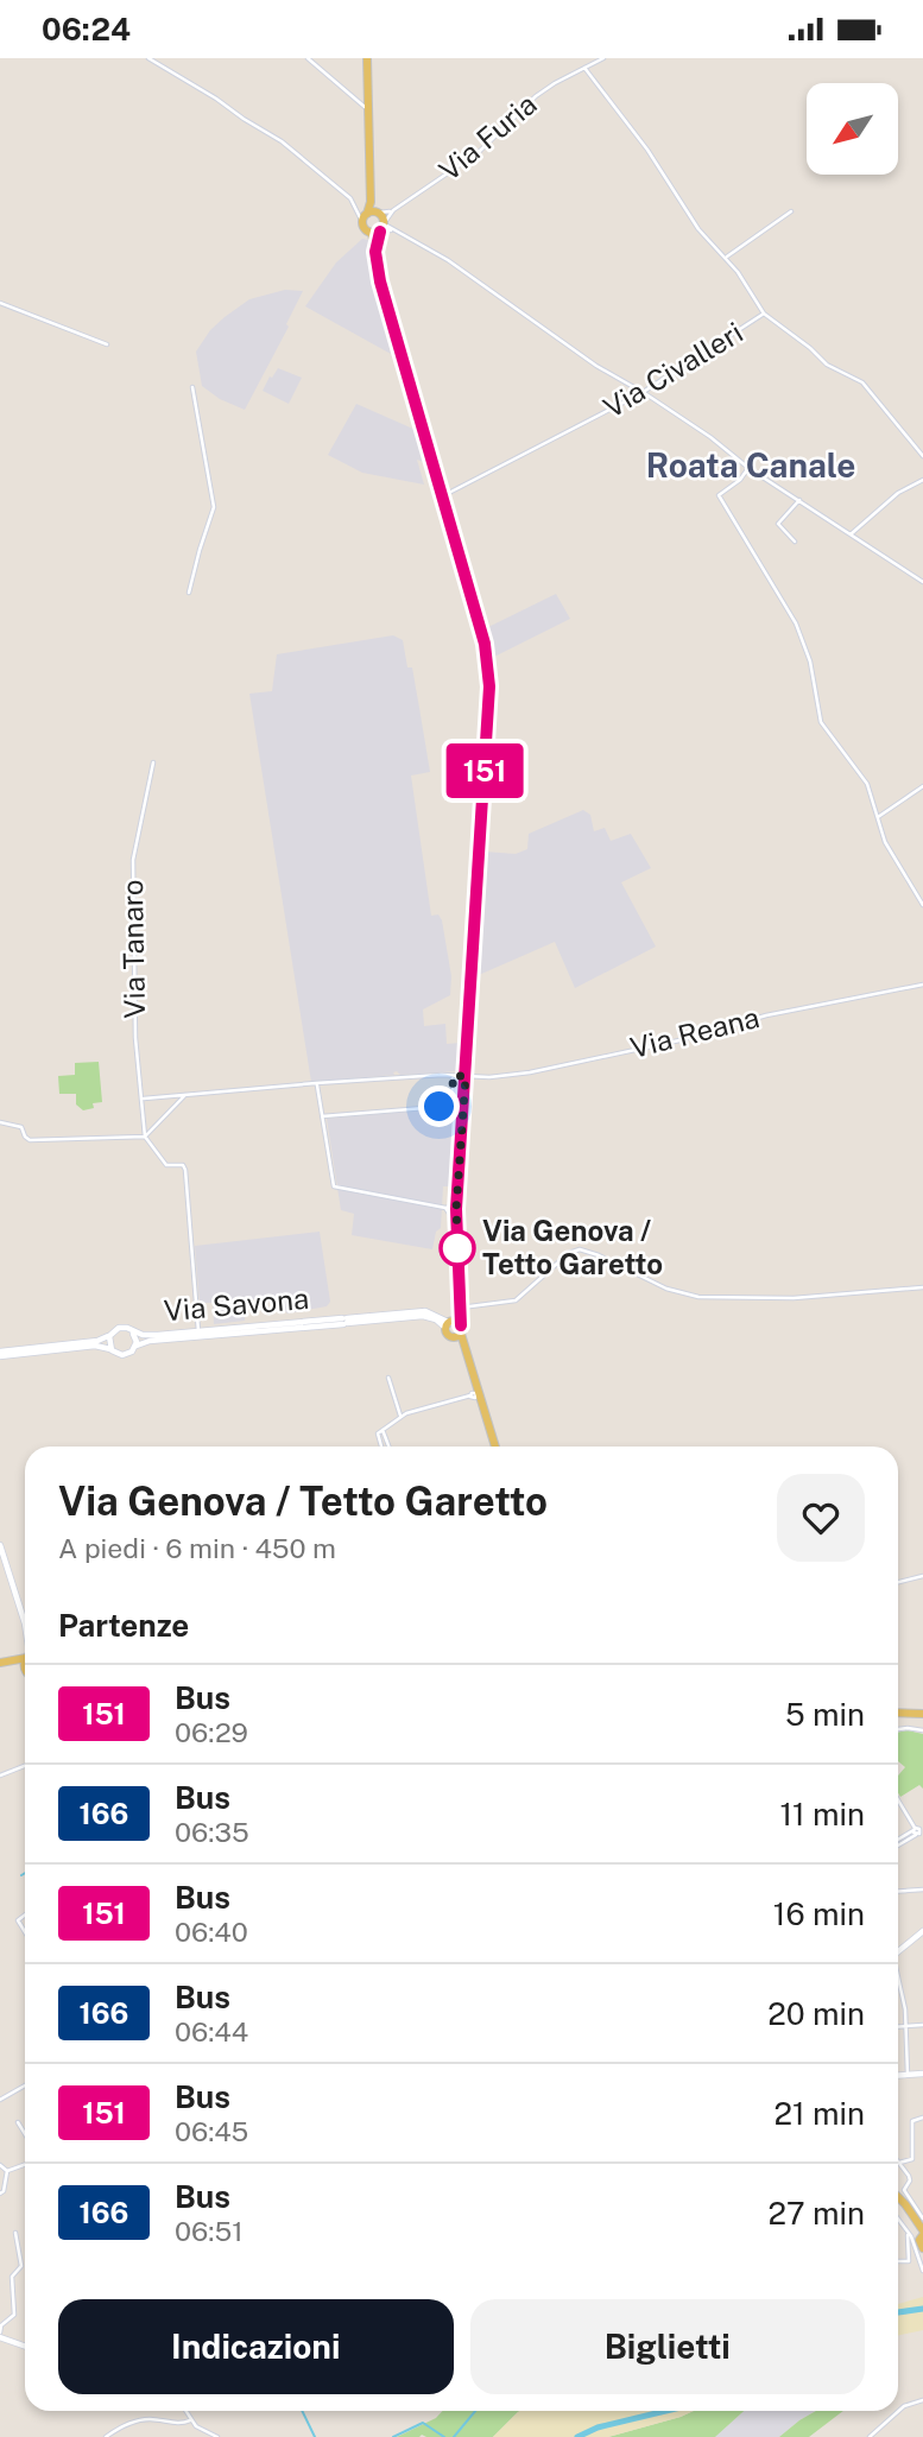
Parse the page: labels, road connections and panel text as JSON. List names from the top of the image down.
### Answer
{
  "streets": {
    "street": [
      "Via Furia",
      "Via Civalleri",
      "Via Tanaro",
      "Via Reana",
      "Via Savona"
    ]
  },
  "crossings": [
    ["Via Furia", "Via Civalleri"],
    ["Via Tanaro", "Via Reana"]
  ],
  "districts": ["Roata Canale"],
  "places": ["Via Genova / Tetto Garetto"],
  "lines": ["bus line 151"],
  "north": "bottom left",
  "page": {
    "status": "06:24",
    "on_map": "151",
    "heading": [
      ["Via Genova / Tetto Garetto", "A piedi · 6 min · 450 m"],
      "Partenze"
    ],
    "list": [
      {
        "mark": "151",
        "name": "Bus",
        "note": "06:29",
        "value": "5 min"
      },
      {
        "mark": "166",
        "name": "Bus",
        "note": "06:35",
        "value": "11 min"
      },
      {
        "mark": "151",
        "name": "Bus",
        "note": "06:40",
        "value": "16 min"
      },
      {
        "mark": "166",
        "name": "Bus",
        "note": "06:44",
        "value": "20 min"
      },
      {
        "mark": "151",
        "name": "Bus",
        "note": "06:45",
        "value": "21 min"
      },
      {
        "mark": "166",
        "name": "Bus",
        "note": "06:51",
        "value": "27 min"
      }
    ],
    "buttons": ["Indicazioni", "Biglietti"]
  }
}
